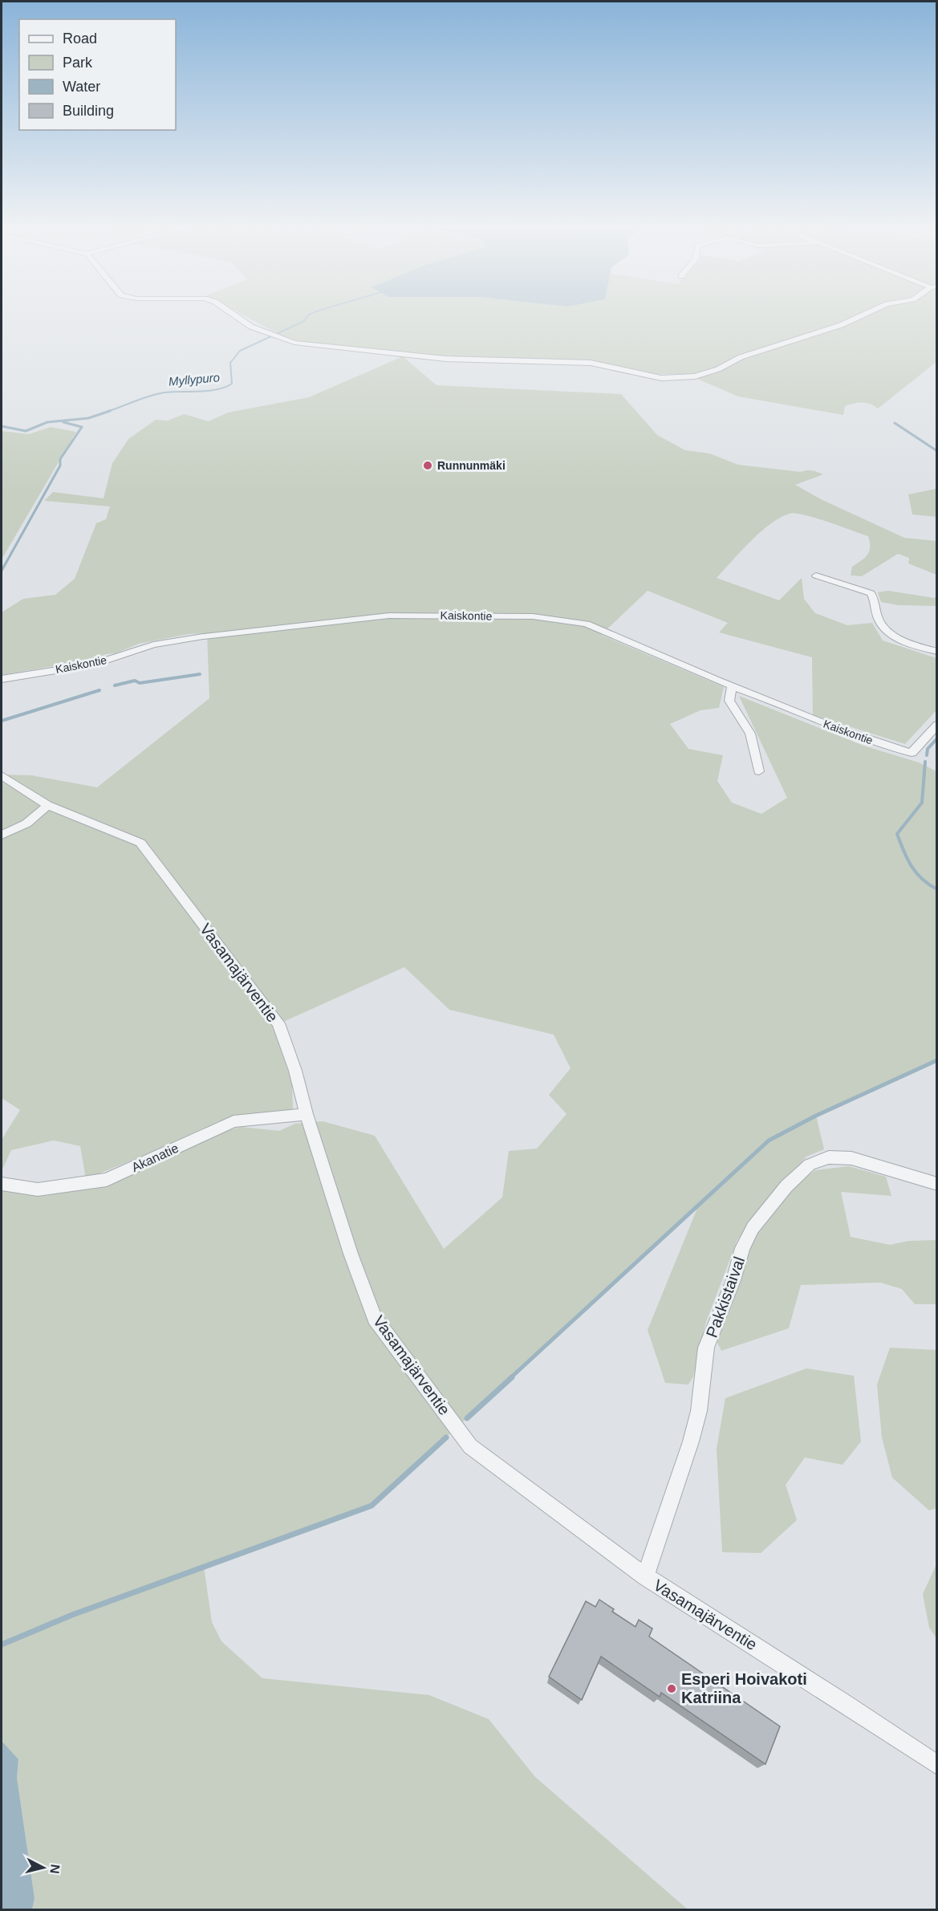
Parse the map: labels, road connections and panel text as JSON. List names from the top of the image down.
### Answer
{
  "streets": {
    "street": [
      "Kaiskontie",
      "Vasamajärventie",
      "Akanatie",
      "Pakkistaival"
    ]
  },
  "crossings": [
    ["Vasamajärventie", "Akanatie"],
    ["Vasamajärventie", "Pakkistaival"]
  ],
  "water": ["Myllypuro"],
  "places": ["Runnunmäki", "Esperi Hoivakoti Katriina"],
  "legend": [
    "Road",
    "Park",
    "Water",
    "Building"
  ],
  "north": "right"
}
